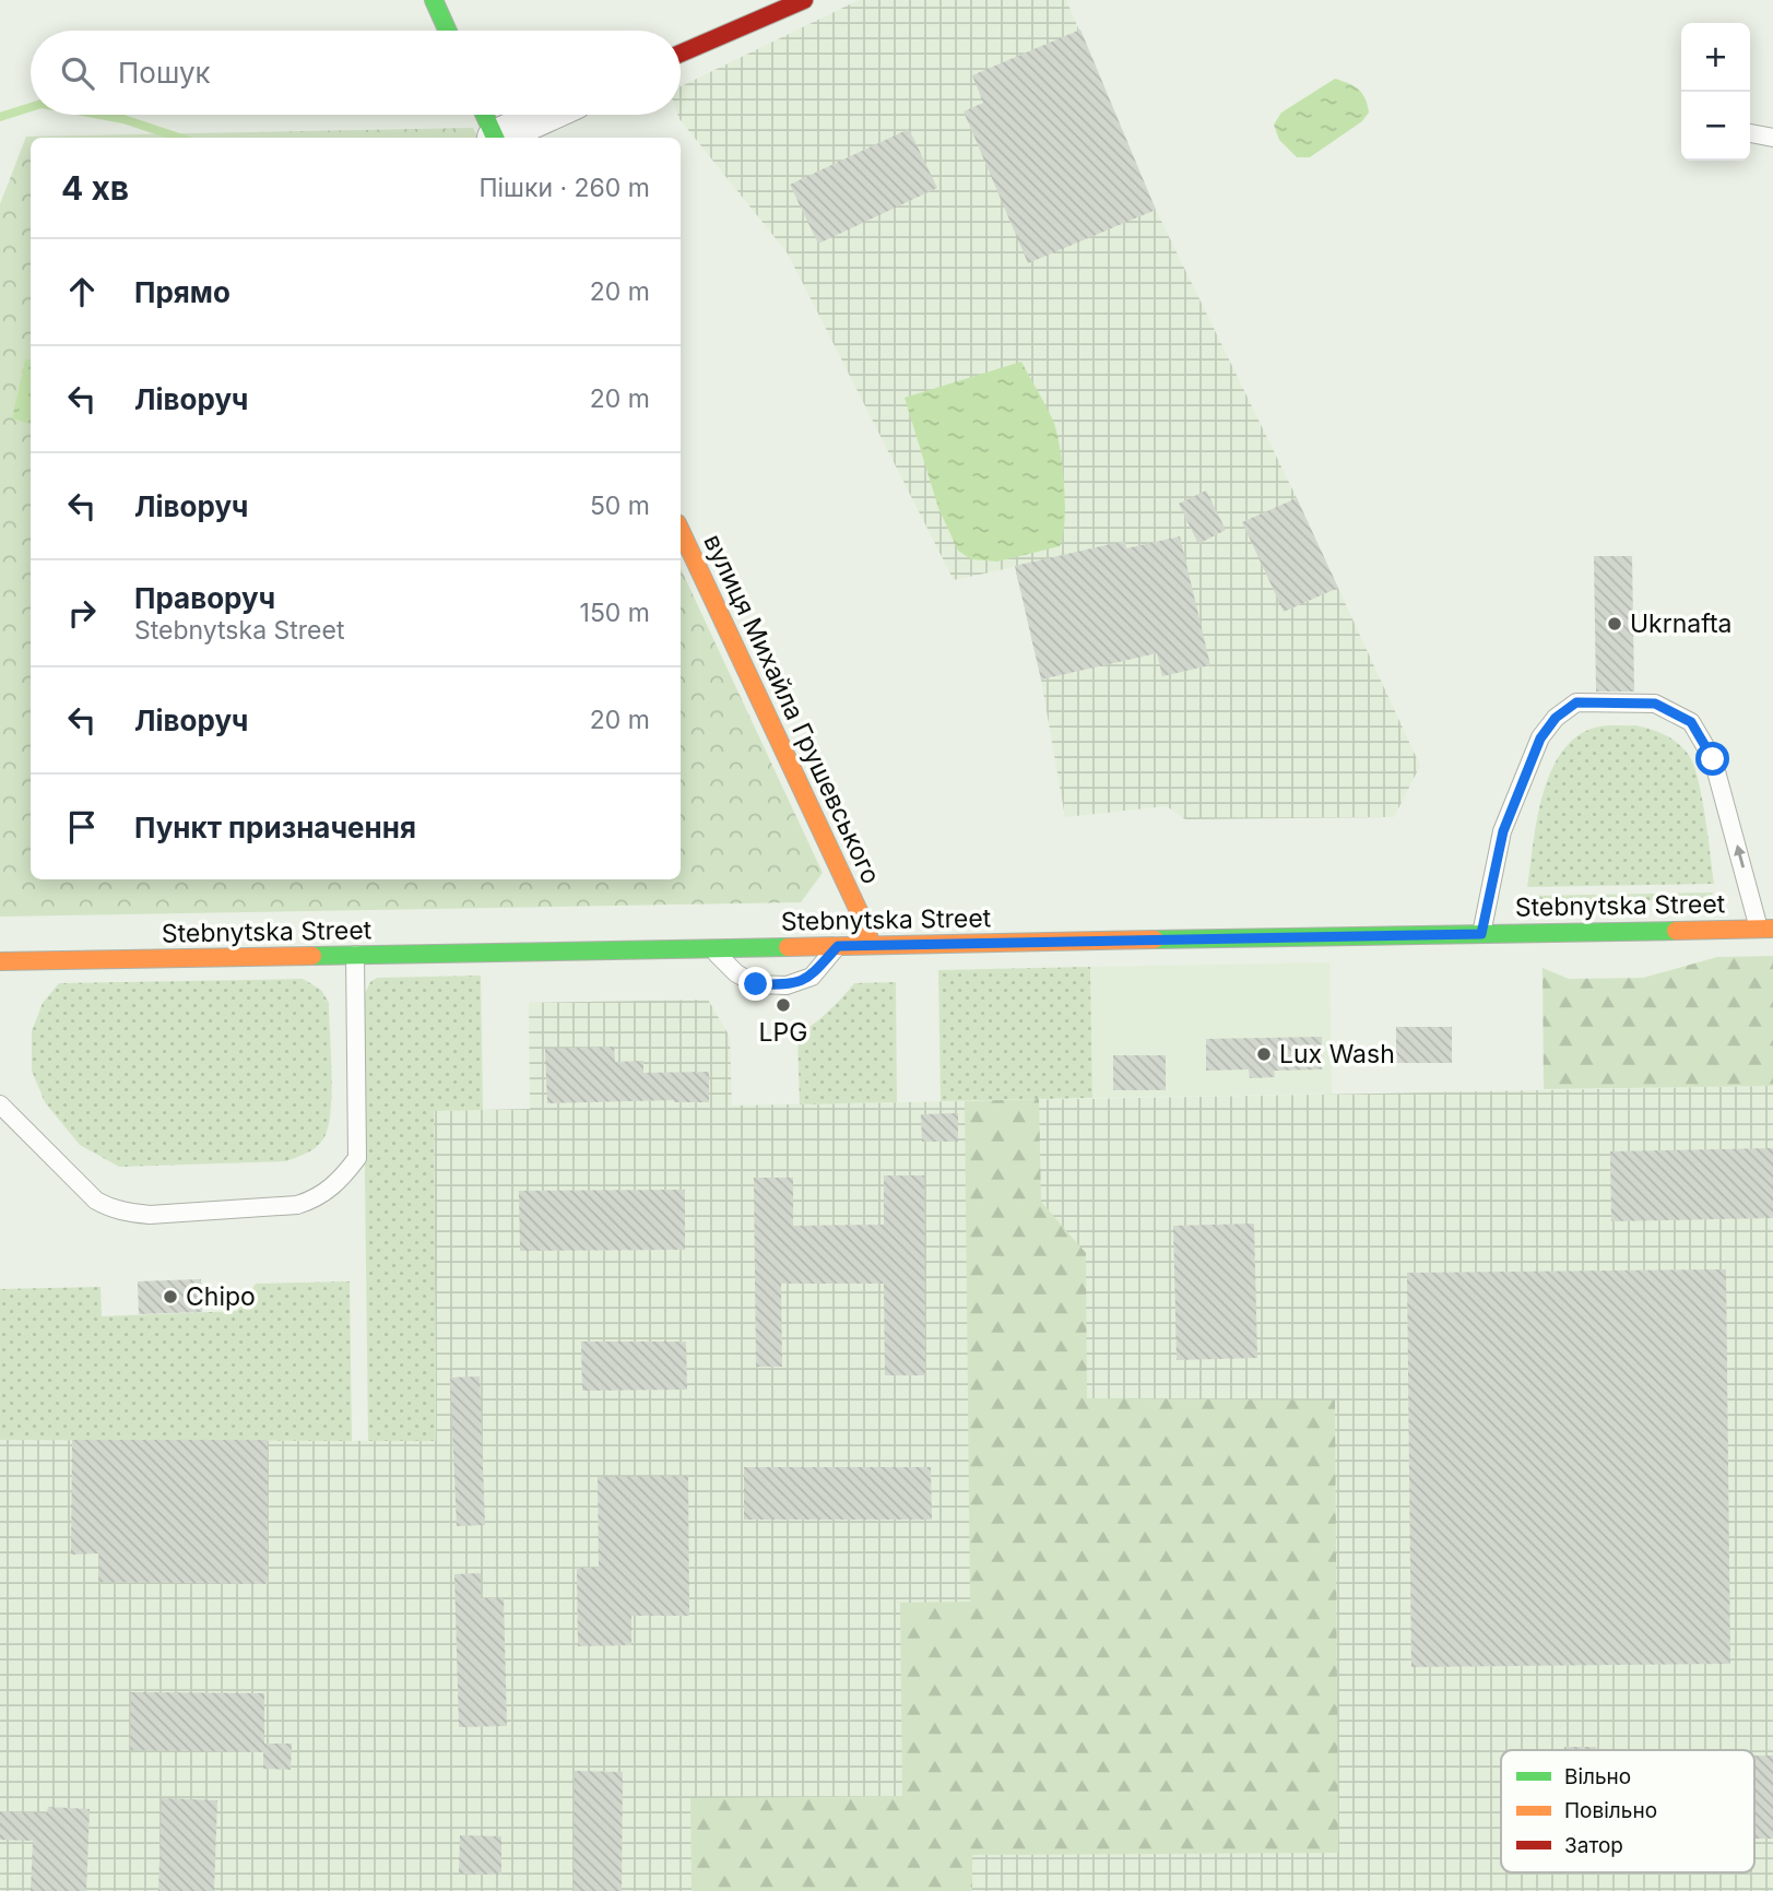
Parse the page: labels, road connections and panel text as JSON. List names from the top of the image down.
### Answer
{
  "streets": {
    "street": ["вулиця Михайла Грушевського", "Stebnytska Street"]
  },
  "crossings": [
    ["вулиця Михайла Грушевського", "Stebnytska Street"]
  ],
  "places": [
    "Ukrnafta",
    "LPG",
    "Lux Wash",
    "Chipo"
  ],
  "legend": ["Вільно", "Повільно", "Затор"],
  "page": {
    "map_buttons": ["+", "−"],
    "search": "Пошук",
    "heading": ["4 хв", "Пішки · 260 m"],
    "list": [
      ["Прямо", "20 m"],
      ["Ліворуч", "20 m"],
      ["Ліворуч", "50 m"],
      ["Праворуч", "Stebnytska Street", "150 m"],
      ["Ліворуч", "20 m"],
      "Пункт призначення"
    ]
  }
}
